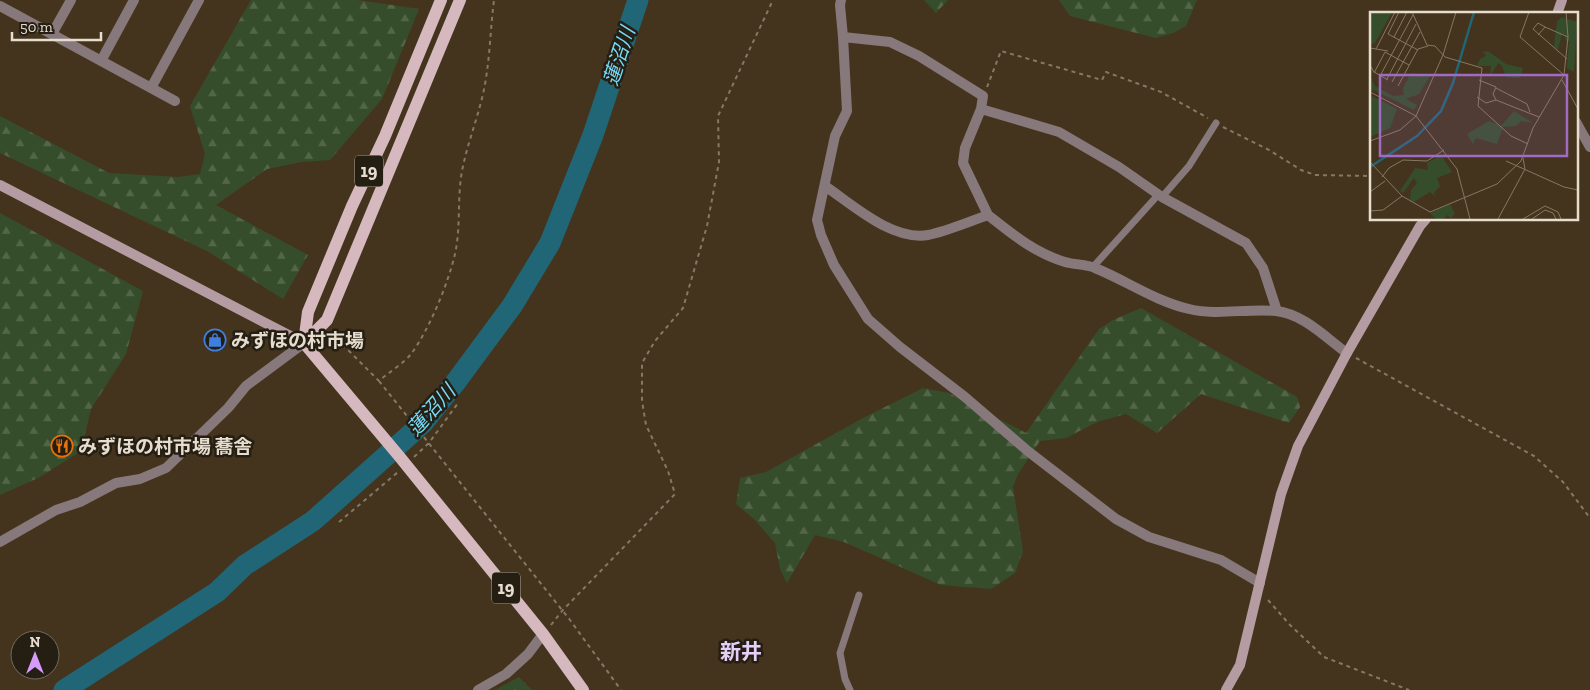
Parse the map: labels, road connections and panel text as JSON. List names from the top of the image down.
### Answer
{
  "streets": {
    "main road": ["19"]
  },
  "districts": ["新井"],
  "water": ["蓮沼川"],
  "places": {
    "shop": ["みずほの村市場"],
    "restaurant": ["みずほの村市場 蕎舎"]
  },
  "scale_bar": "50 m",
  "north": "top"
}
